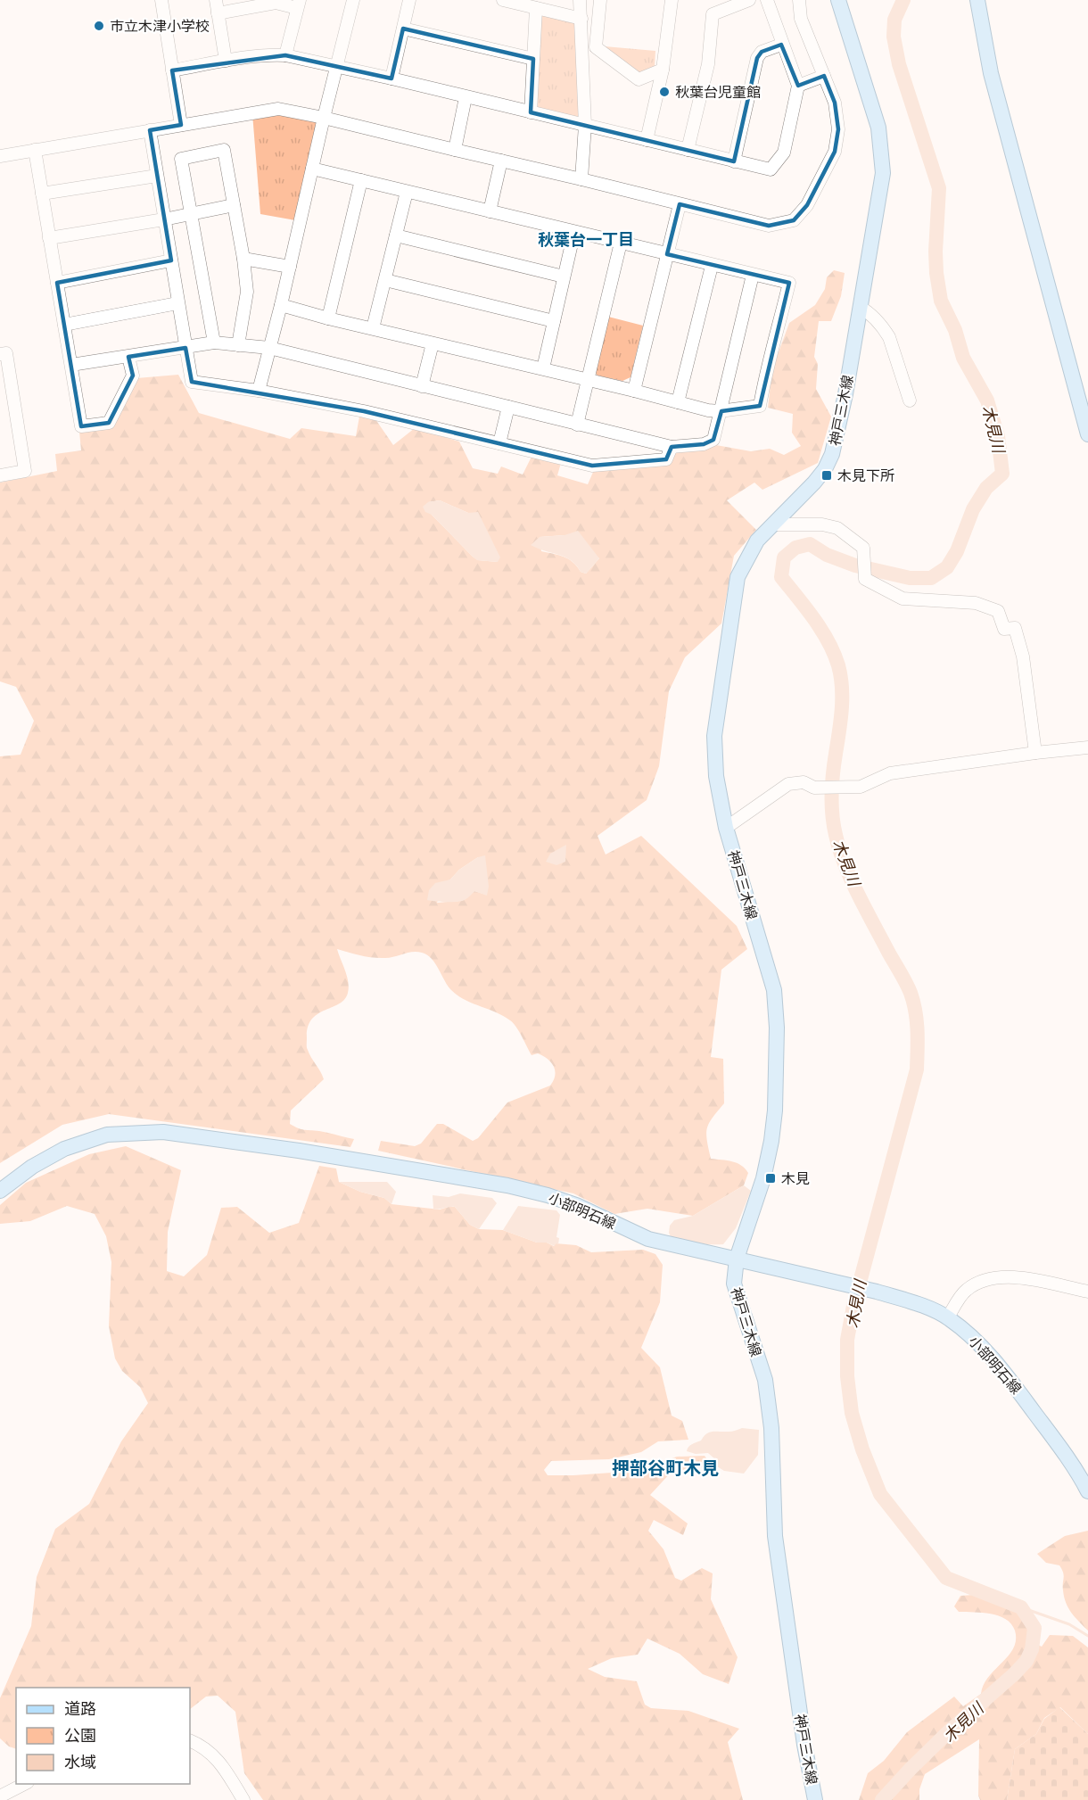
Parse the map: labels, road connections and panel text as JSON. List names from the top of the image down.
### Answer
{
  "streets": {
    "main road": ["神戸三木線", "小部明石線"]
  },
  "crossings": [
    ["神戸三木線", "小部明石線"]
  ],
  "districts": ["秋葉台一丁目", "押部谷町木見"],
  "water": ["木見川"],
  "places": {
    "other": ["市立木津小学校", "秋葉台児童館"],
    "transit": ["木見下所", "木見"]
  },
  "legend": ["道路", "公園", "水域"]
}
